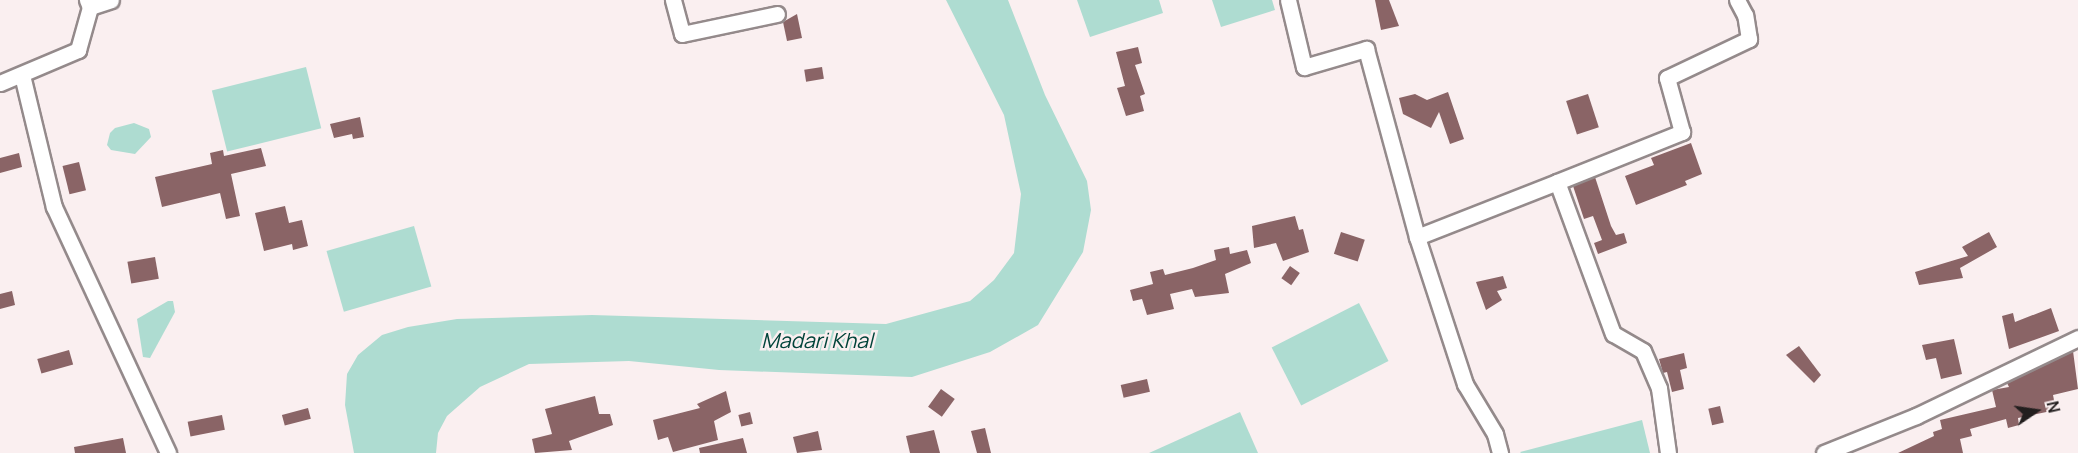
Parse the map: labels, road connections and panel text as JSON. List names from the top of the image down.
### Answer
{
  "water": ["Madari Khal"],
  "north": "right"
}
